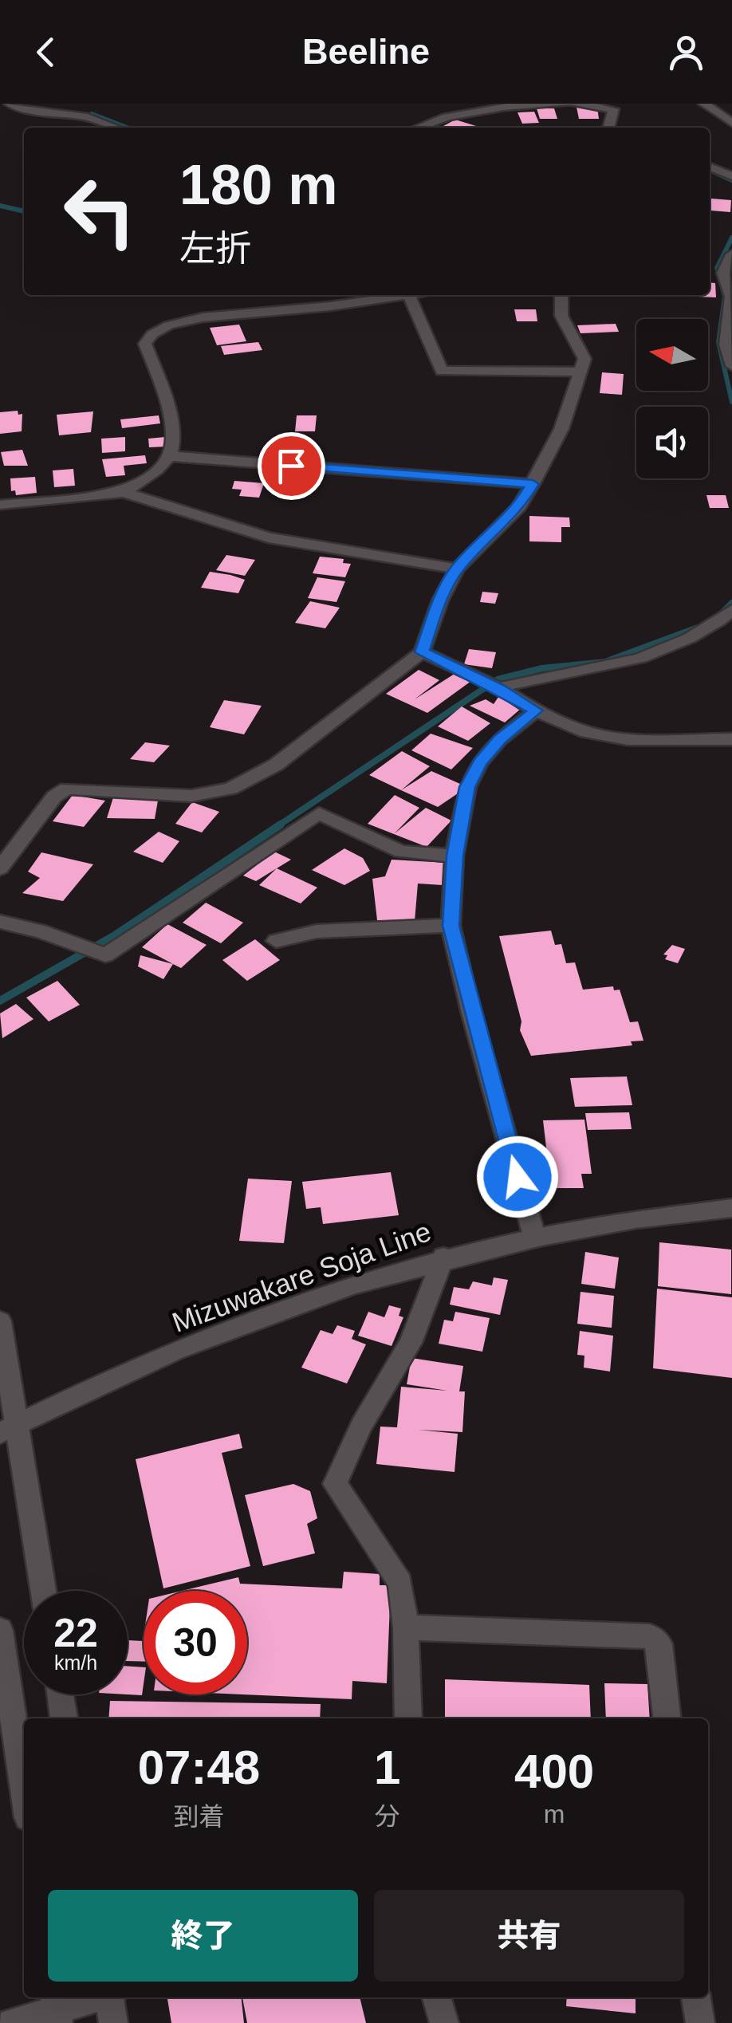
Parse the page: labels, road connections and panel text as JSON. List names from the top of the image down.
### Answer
{
  "streets": {
    "street": ["Mizuwakare Soja Line"]
  },
  "north": "left",
  "page": {
    "header": "Beeline",
    "turn": ["180 m", "左折"],
    "speed": "22 km/h",
    "limit": "30",
    "eta": [
      "07:48",
      "到着",
      "1",
      "分",
      "400",
      "m"
    ],
    "buttons": ["終了", "共有"]
  }
}
